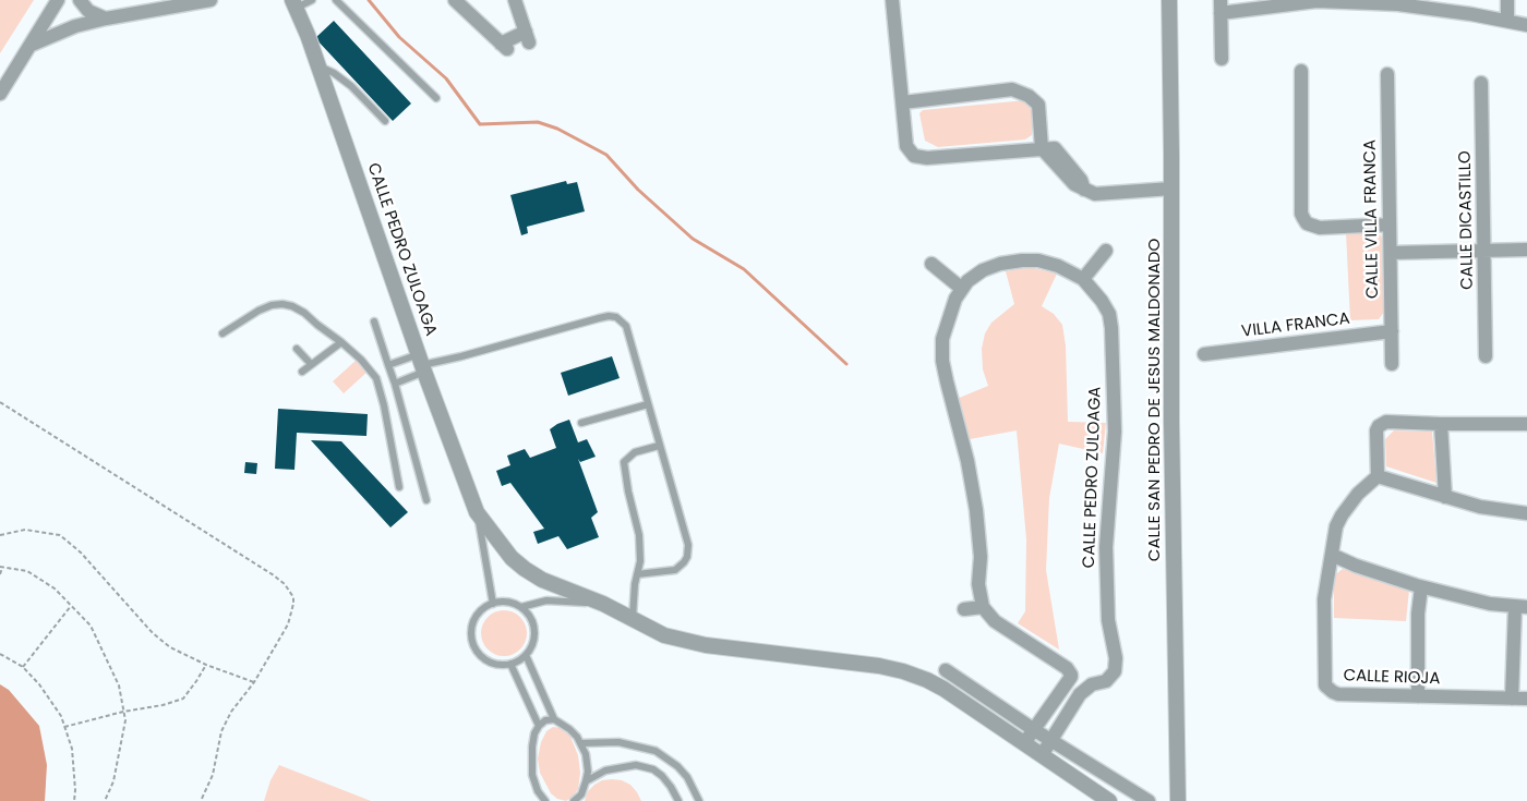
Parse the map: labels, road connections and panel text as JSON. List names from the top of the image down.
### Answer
{
  "streets": {
    "street": [
      "CALLE VILLA FRANCA",
      "CALLE DICASTILLO",
      "CALLE PEDRO ZULOAGA",
      "VILLA FRANCA",
      "CALLE SAN PEDRO DE JESUS MALDONADO",
      "CALLE RIOJA"
    ]
  },
  "crossings": [
    ["CALLE VILLA FRANCA", "VILLA FRANCA"]
  ]
}
